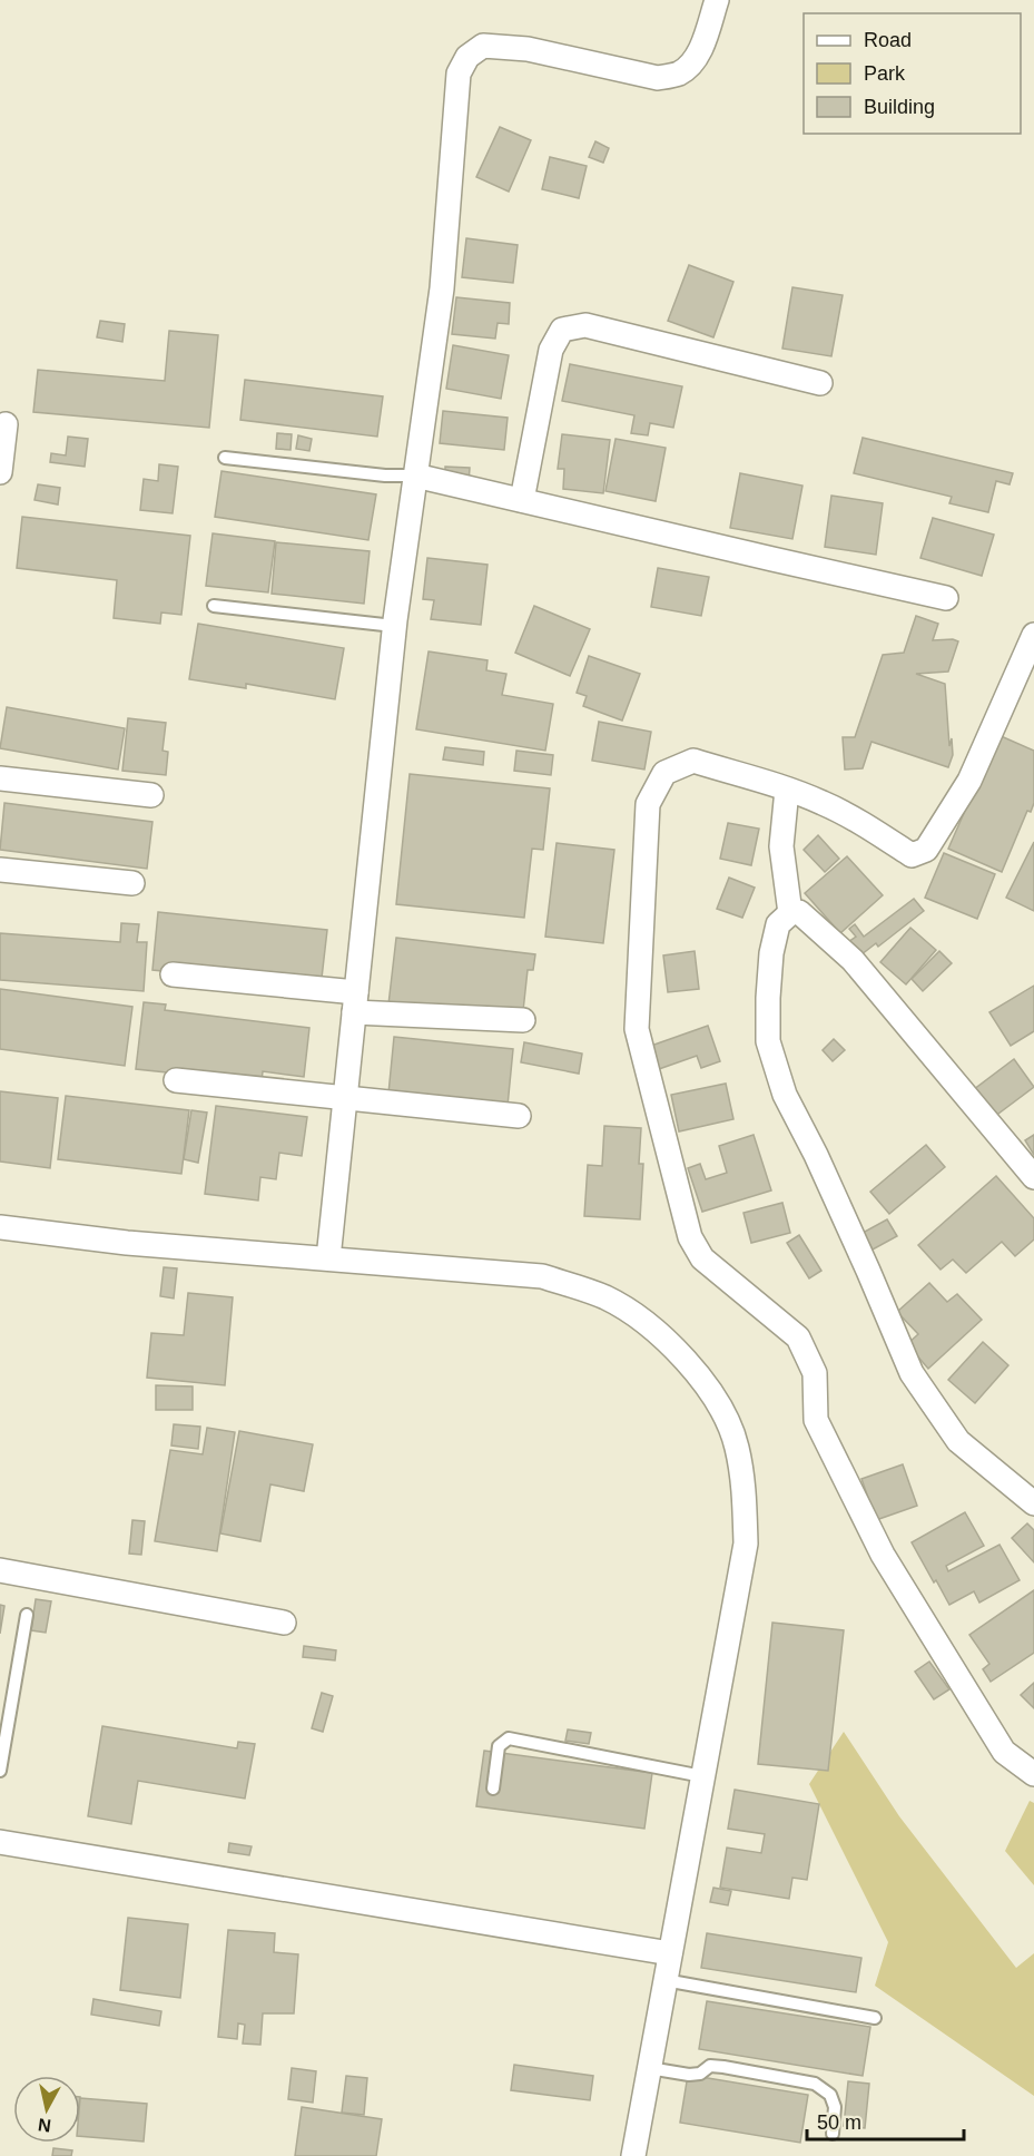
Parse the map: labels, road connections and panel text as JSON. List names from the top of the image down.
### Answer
{
  "legend": ["Road", "Park", "Building"],
  "scale_bar": "50 m",
  "north": "bottom"
}
